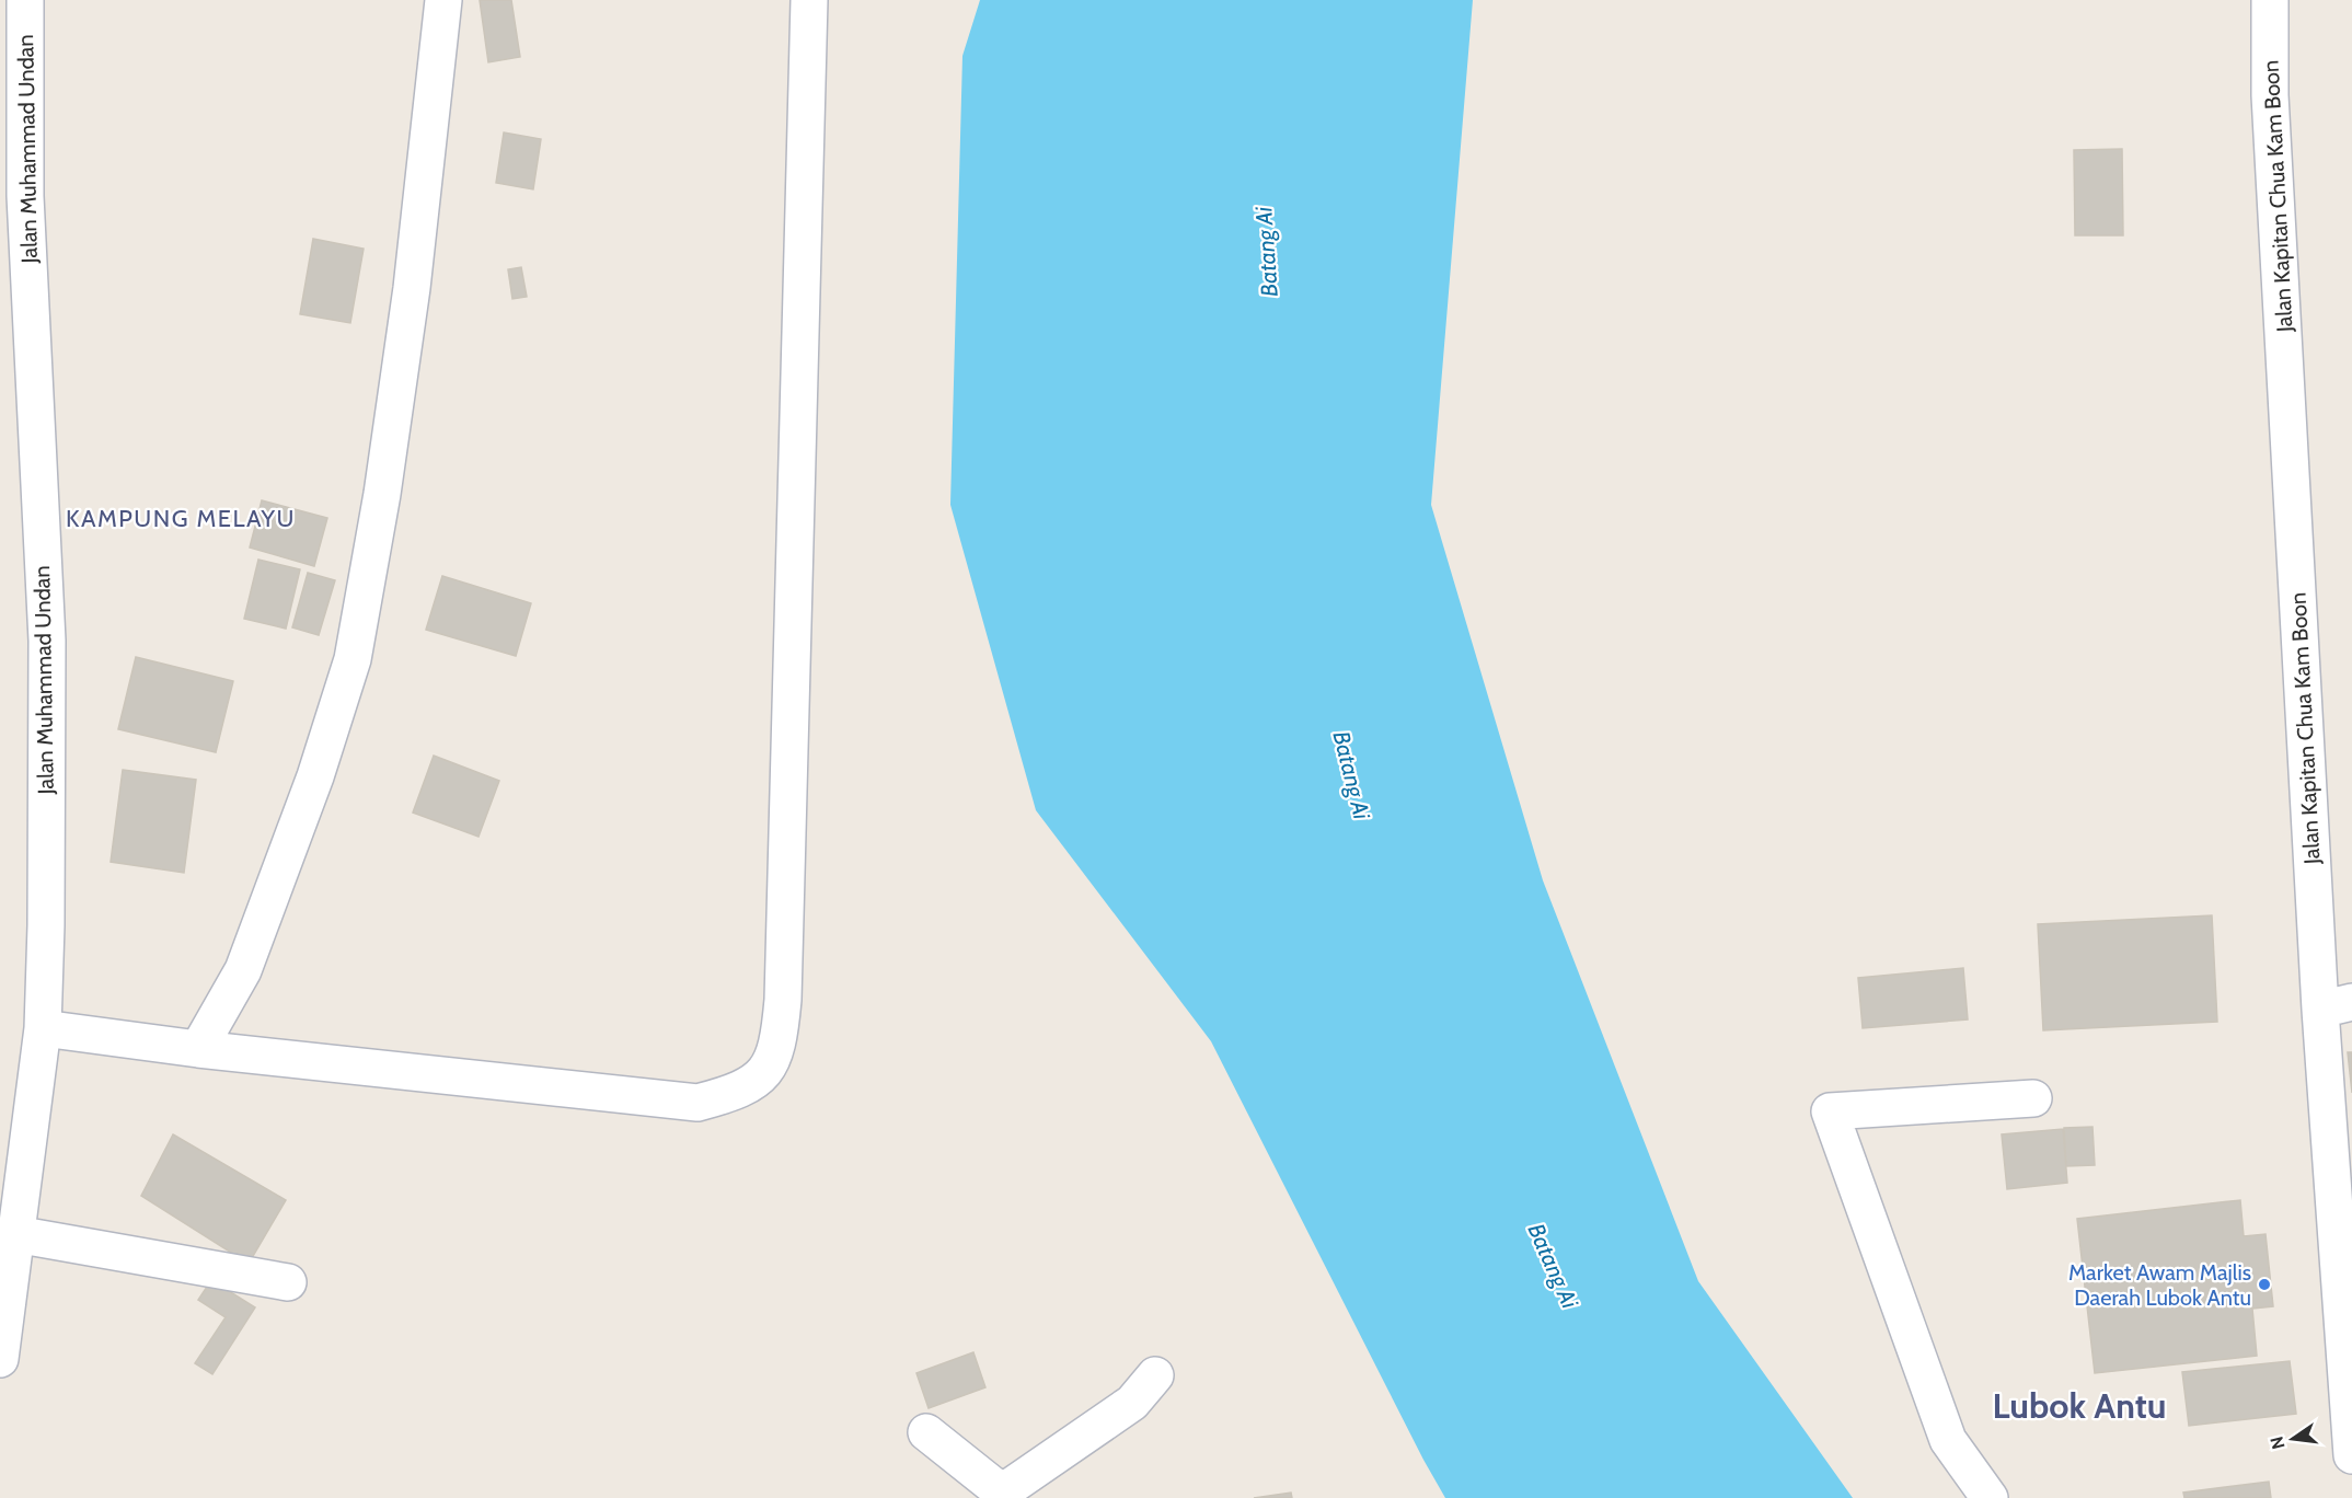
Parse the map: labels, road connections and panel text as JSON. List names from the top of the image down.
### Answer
{
  "streets": {
    "street": ["Jalan Muhammad Undan", "Jalan Kapitan Chua Kam Boon"]
  },
  "districts": ["KAMPUNG MELAYU", "Lubok Antu"],
  "water": ["Batang Ai"],
  "places": ["Market Awam Majlis Daerah Lubok Antu"],
  "north": "left"
}
